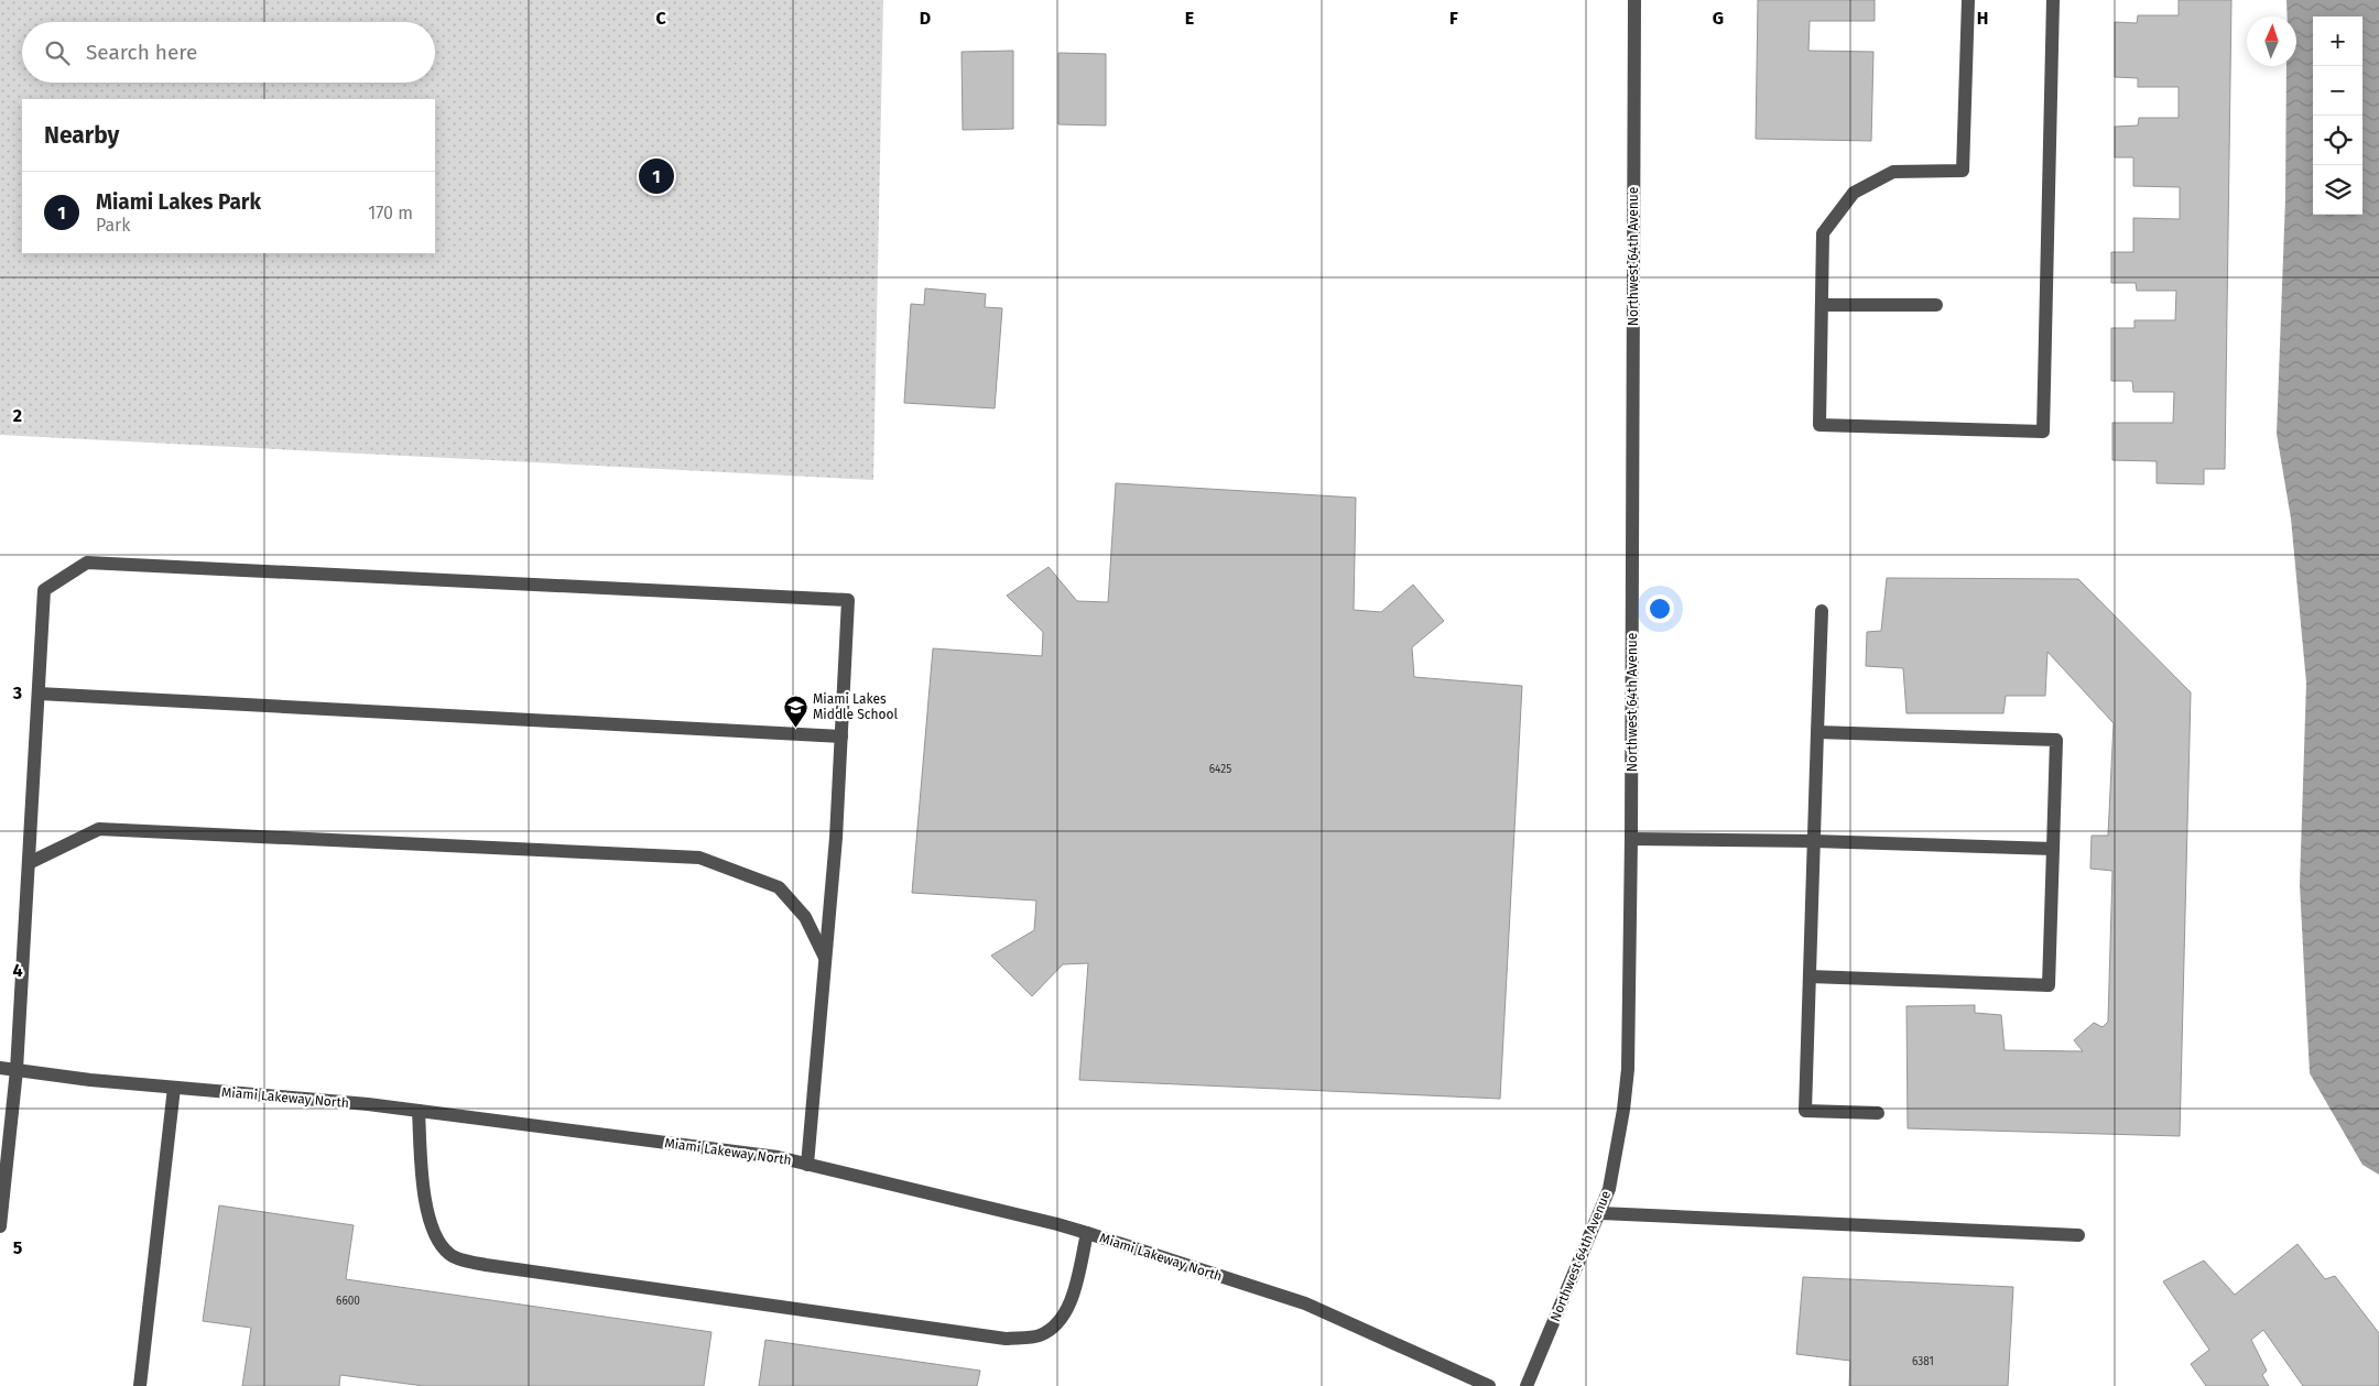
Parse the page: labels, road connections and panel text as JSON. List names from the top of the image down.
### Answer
{
  "streets": {
    "street": ["Northwest 64th Avenue", "Miami Lakeway North"]
  },
  "places": {
    "school or university": ["Miami Lakes Middle School"]
  },
  "house_numbers": ["6425", "6600", "6381"],
  "north": "top",
  "page": {
    "map_buttons": ["+", "−"],
    "search": "Search here",
    "heading": "Nearby",
    "pins": "1",
    "list": [
      {
        "mark": "1",
        "name": "Miami Lakes Park",
        "note": "Park",
        "value": "170 m"
      }
    ]
  },
  "grid": {
    "columns": [
      "C",
      "D",
      "E",
      "F",
      "G",
      "H"
    ],
    "rows": [
      "2",
      "3",
      "4",
      "5"
    ]
  }
}
